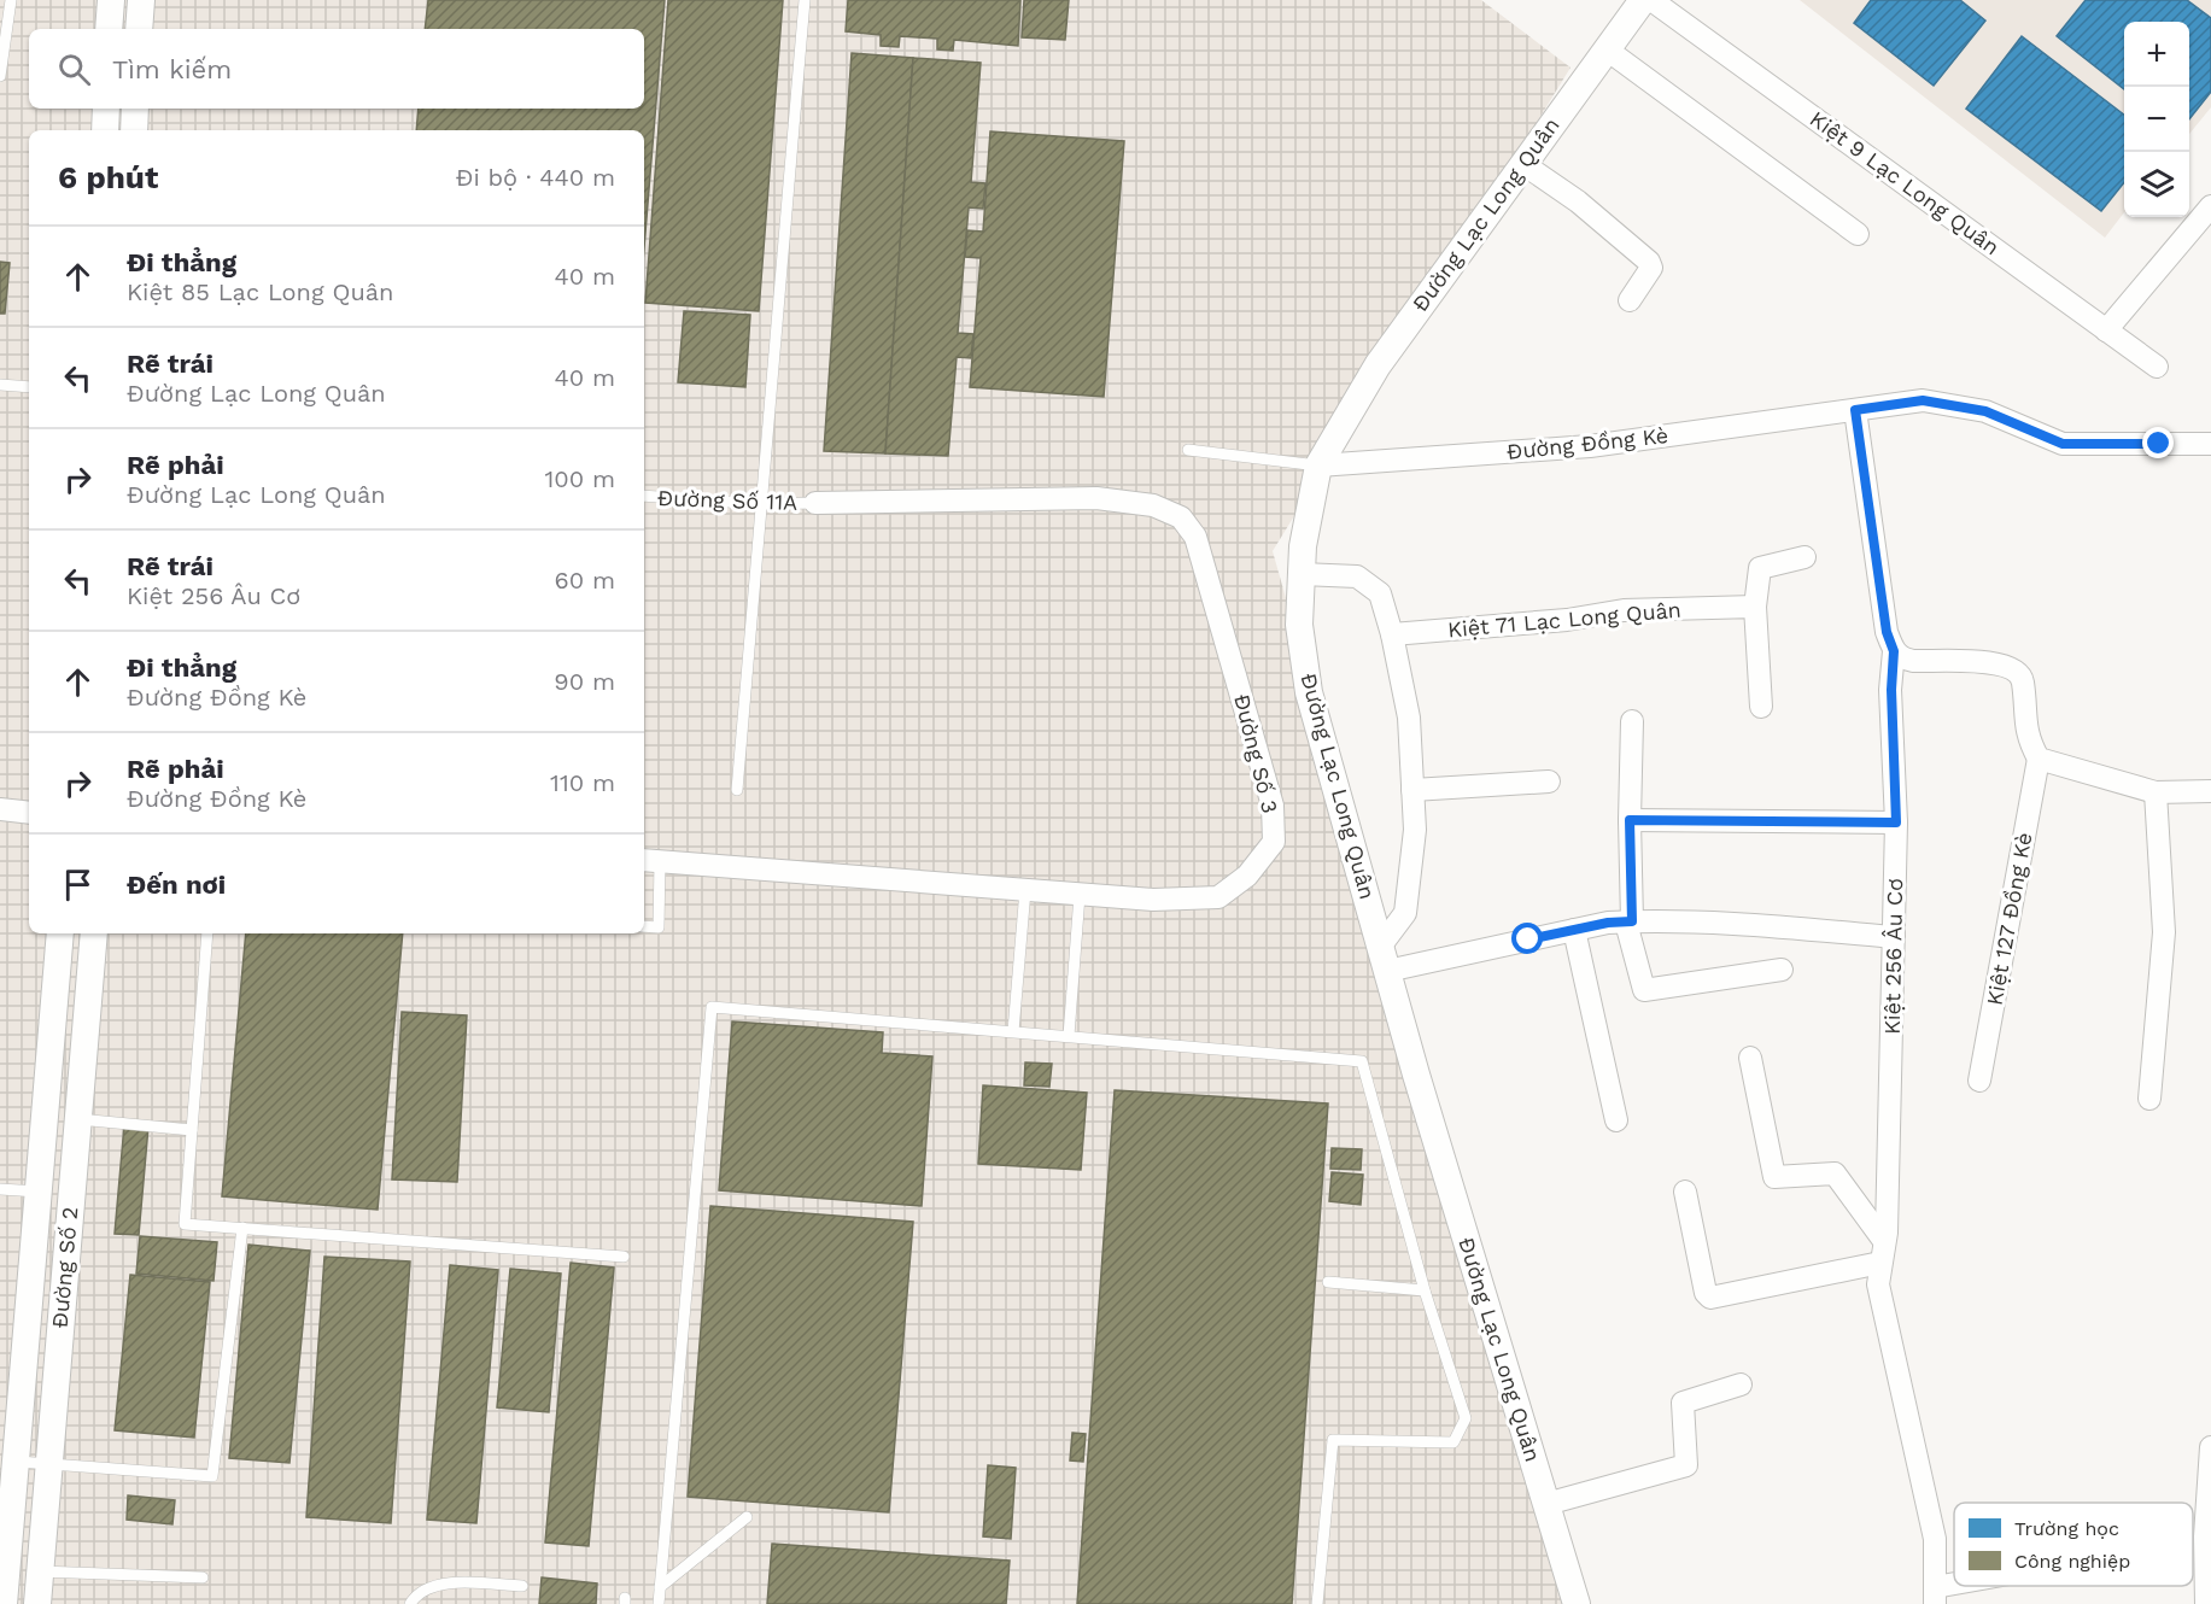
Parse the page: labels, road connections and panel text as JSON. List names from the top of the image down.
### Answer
{
  "streets": {
    "street": [
      "Kiệt 9 Lạc Long Quân",
      "Đường Lạc Long Quân",
      "Đường Đồng Kè",
      "Kiệt 71 Lạc Long Quân",
      "Đường Số 3",
      "Kiệt 127 Đồng Kè",
      "Kiệt 256 Âu Cơ",
      "Đường Số 2"
    ],
    "lane": ["Đường Số 11A"]
  },
  "crossings": [
    ["Đường Lạc Long Quân", "Đường Đồng Kè"],
    ["Đường Số 11A", "Đường Số 3"]
  ],
  "legend": ["Trường học", "Công nghiệp"],
  "page": {
    "map_buttons": ["+", "−"],
    "search": "Tìm kiếm",
    "heading": ["6 phút", "Đi bộ · 440 m"],
    "list": [
      ["Đi thẳng", "Kiệt 85 Lạc Long Quân", "40 m"],
      ["Rẽ trái", "Đường Lạc Long Quân", "40 m"],
      ["Rẽ phải", "Đường Lạc Long Quân", "100 m"],
      ["Rẽ trái", "Kiệt 256 Âu Cơ", "60 m"],
      ["Đi thẳng", "Đường Đồng Kè", "90 m"],
      ["Rẽ phải", "Đường Đồng Kè", "110 m"],
      "Đến nơi"
    ]
  }
}
